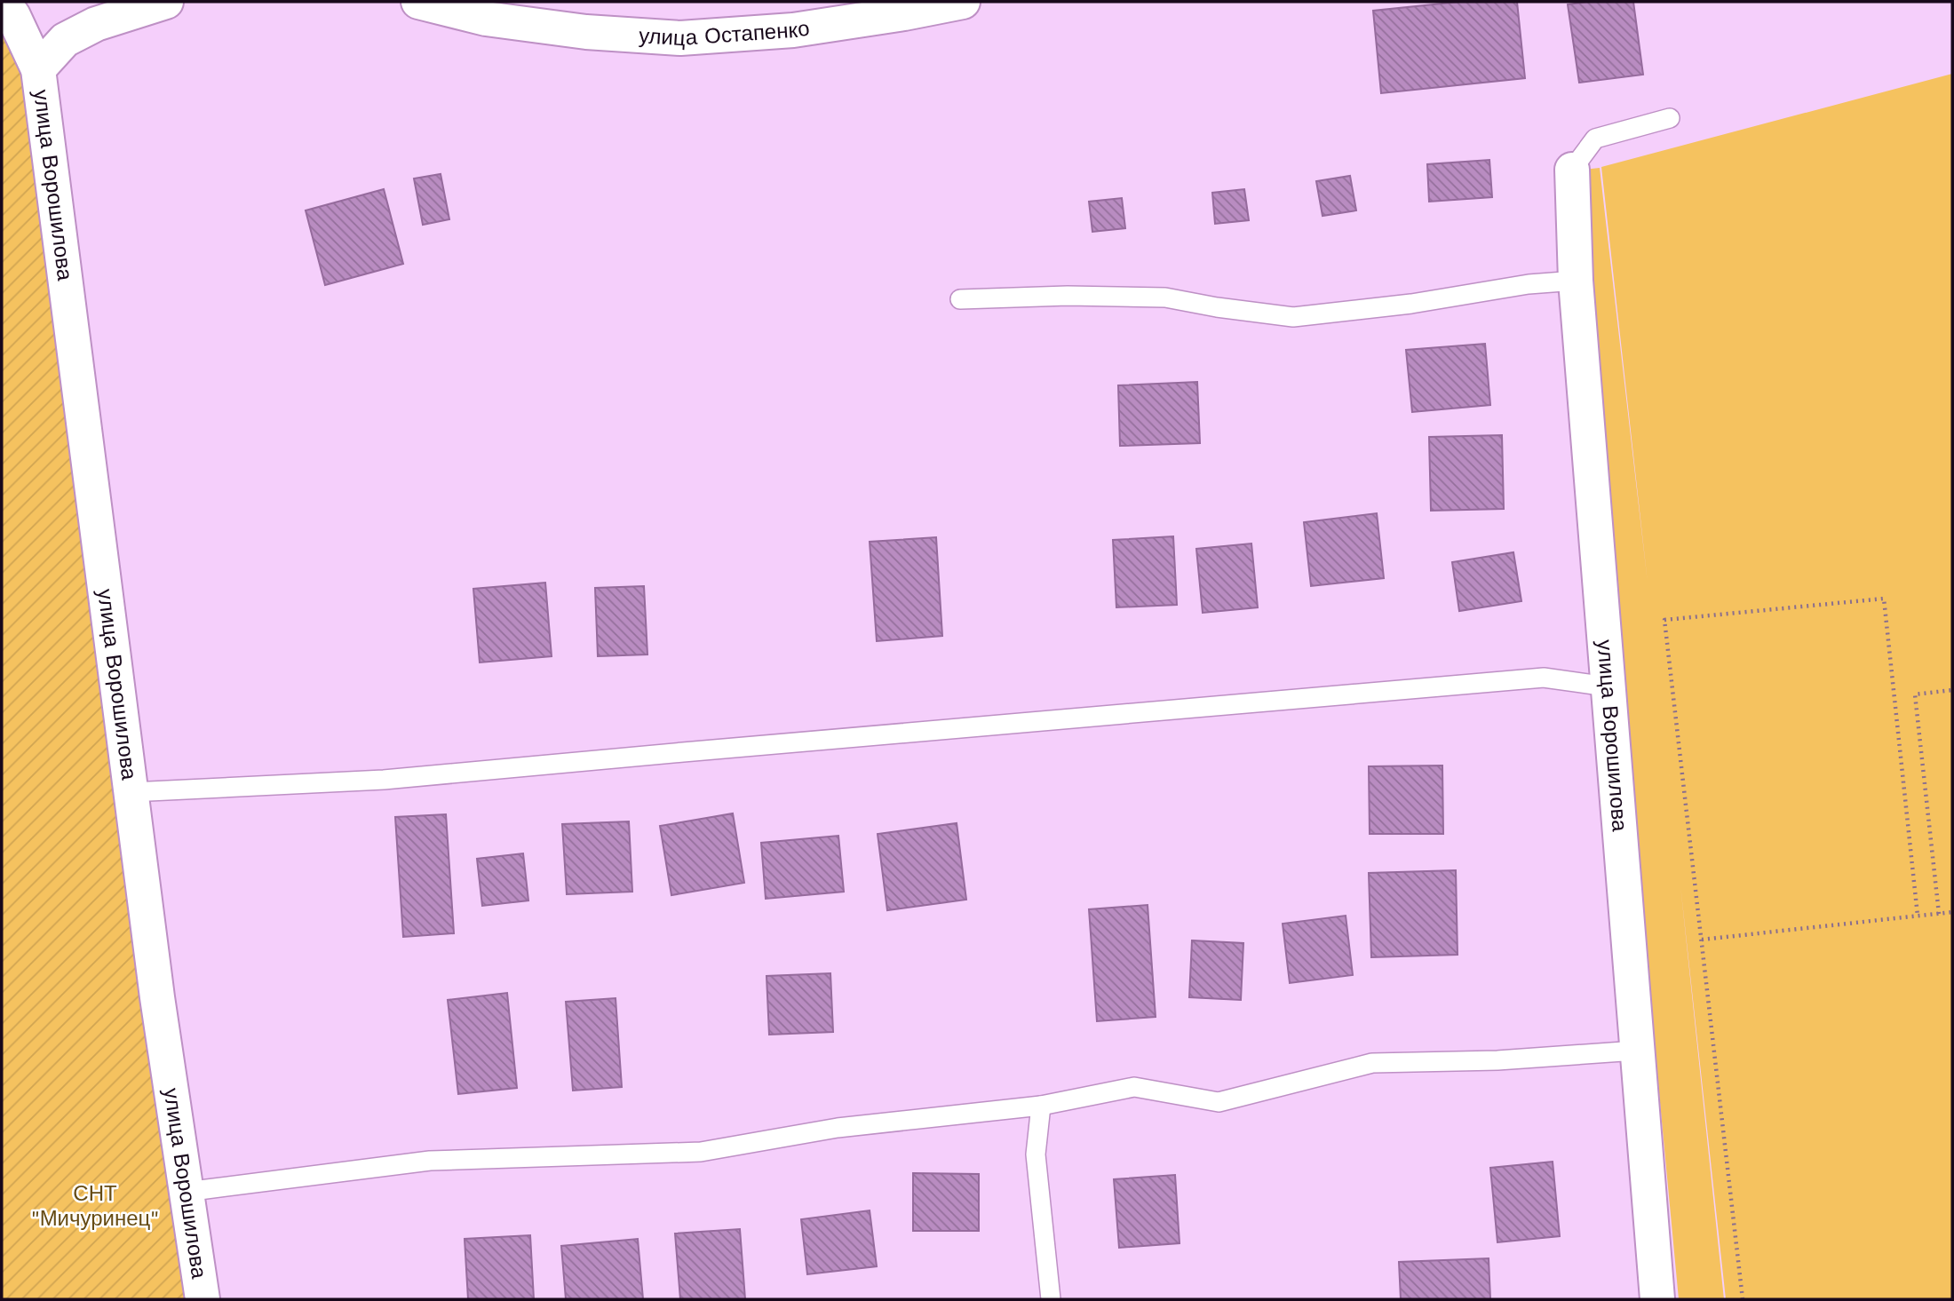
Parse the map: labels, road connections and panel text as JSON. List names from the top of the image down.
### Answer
{
  "streets": {
    "street": ["улица Остапенко", "улица Ворошилова"]
  },
  "parks": ["СНТ \"Мичуринец\""]
}
